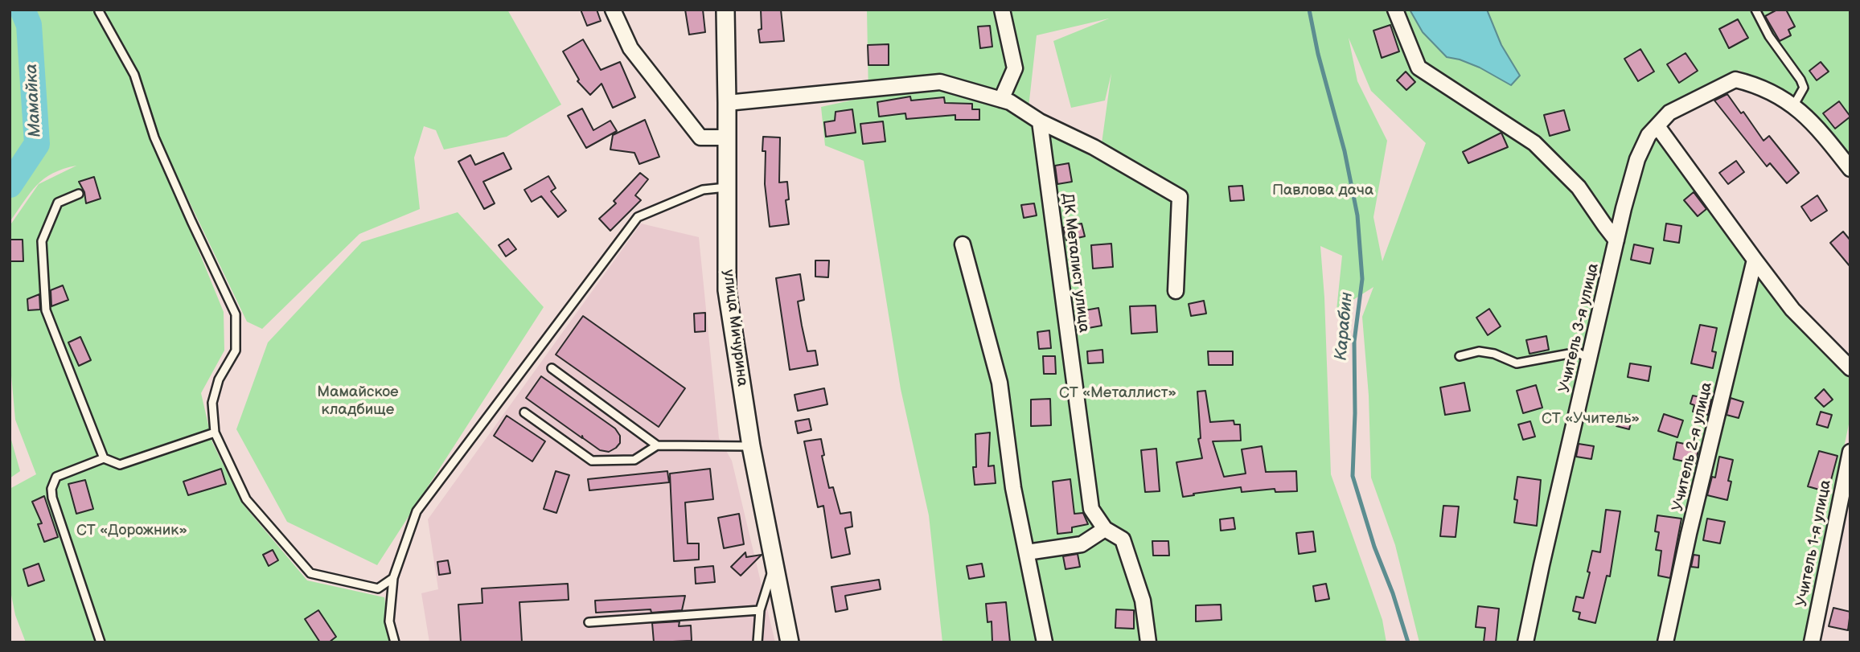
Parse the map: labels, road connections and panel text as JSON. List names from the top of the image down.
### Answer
{
  "streets": {
    "street": [
      "ДК Металист улица",
      "улица Мичурина",
      "Учитель 3-я улица",
      "Учитель 2-я улица",
      "Учитель 1-я улица"
    ]
  },
  "water": ["Мамайка", "Карабин"],
  "parks": [
    "Павлова дача",
    "Мамайское кладбище",
    "СТ «Металлист»",
    "СТ «Учитель»",
    "СТ «Дорожник»"
  ]
}
